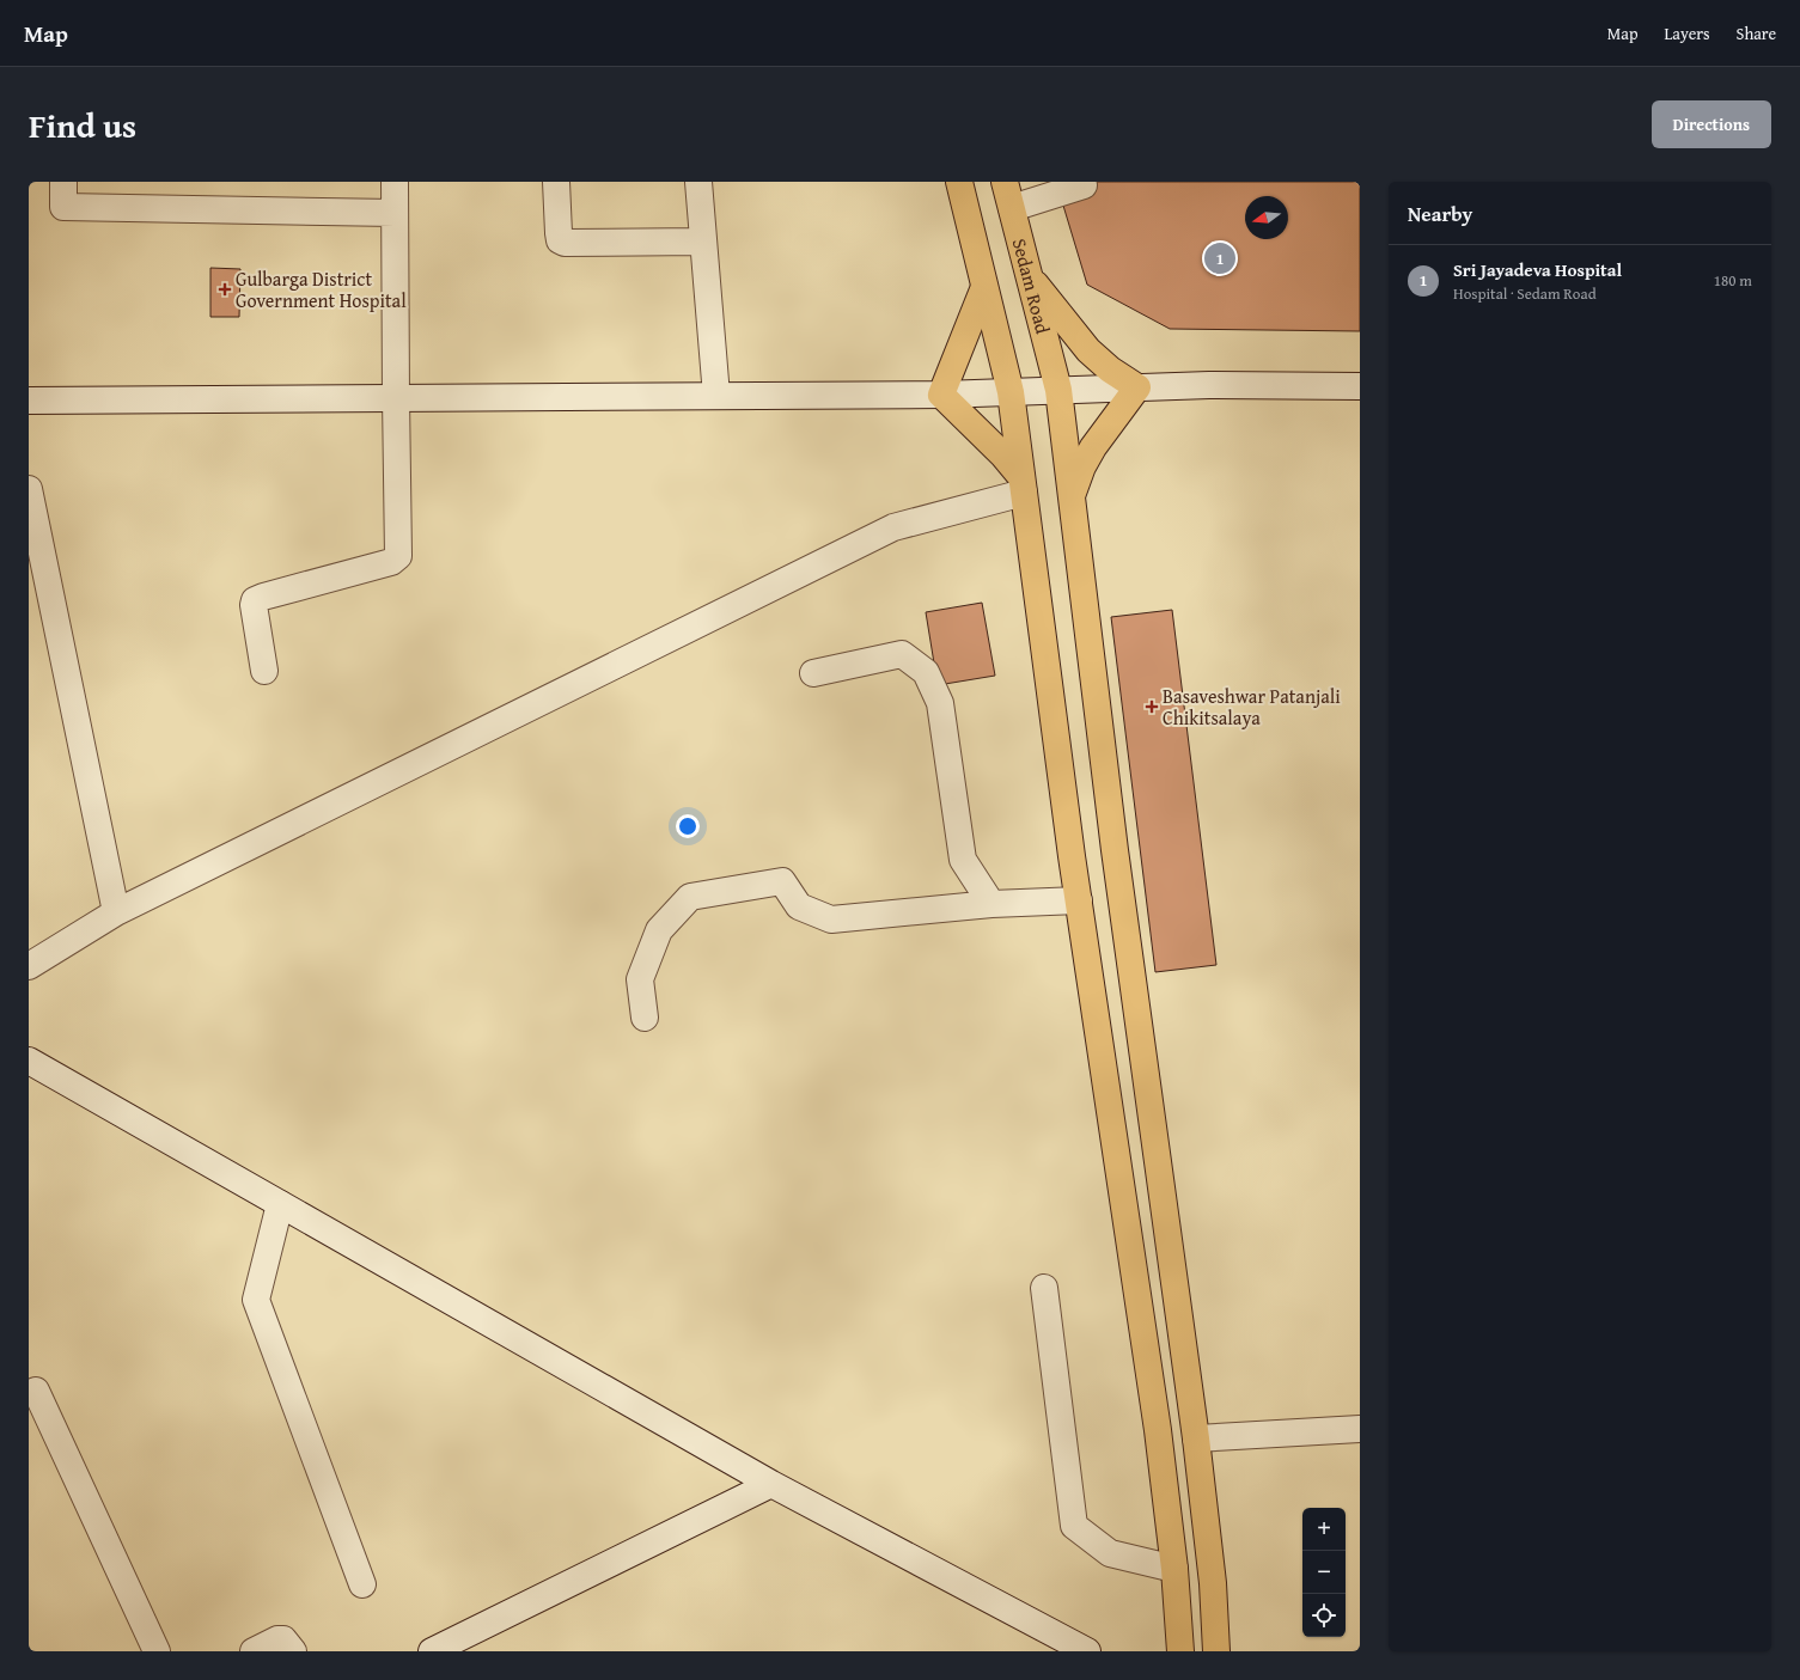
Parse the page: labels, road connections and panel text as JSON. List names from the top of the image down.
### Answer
{
  "streets": {
    "main road": ["Sedam Road"]
  },
  "places": {
    "health": ["Gulbarga District Government Hospital", "Basaveshwar Patanjali Chikitsalaya"]
  },
  "north": "left",
  "page": {
    "header": "Map",
    "nav": ["Map", "Layers", "Share"],
    "title": "Find us",
    "buttons": "Directions",
    "heading": "Nearby",
    "pins": "1",
    "list": [
      {
        "mark": "1",
        "name": "Sri Jayadeva Hospital",
        "note": "Hospital · Sedam Road",
        "value": "180 m"
      }
    ],
    "map_buttons": ["+", "−"]
  }
}
